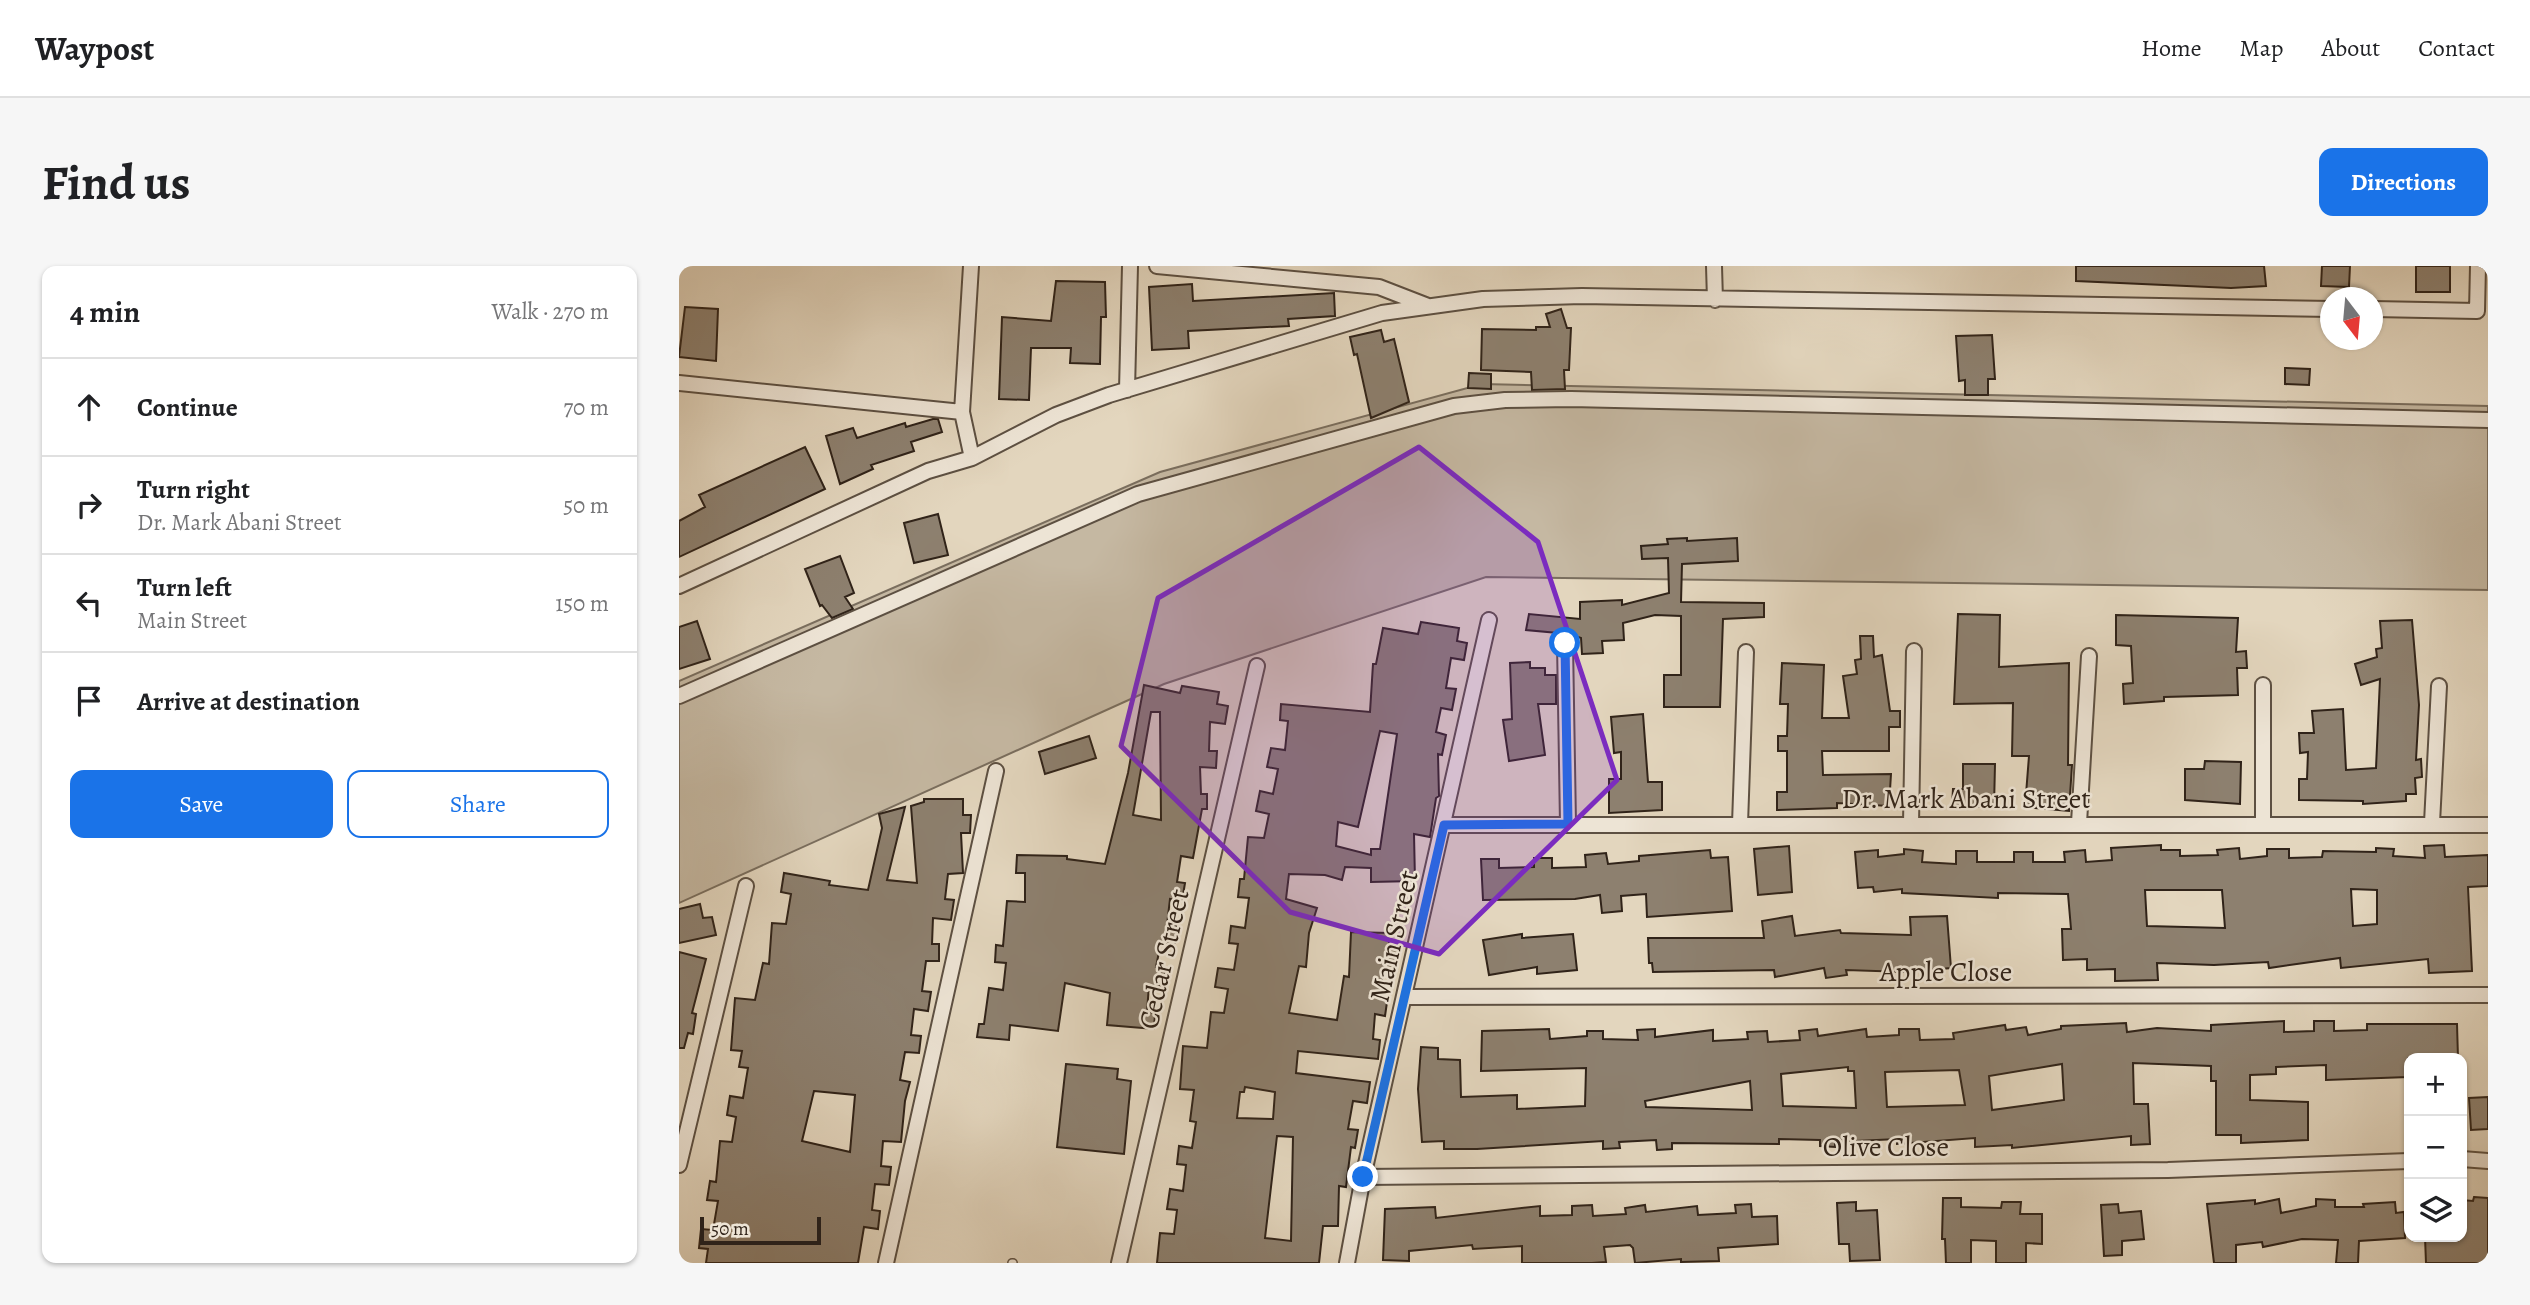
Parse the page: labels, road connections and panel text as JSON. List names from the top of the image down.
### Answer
{
  "streets": {
    "street": [
      "Dr. Mark Abani Street",
      "Main Street",
      "Cedar Street",
      "Apple Close",
      "Olive Close"
    ]
  },
  "crossings": [
    ["Dr. Mark Abani Street", "Main Street"],
    ["Main Street", "Apple Close"],
    ["Main Street", "Olive Close"]
  ],
  "scale_bar": "50 m",
  "north": "bottom",
  "page": {
    "header": "Waypost",
    "nav": [
      "Home",
      "Map",
      "About",
      "Contact"
    ],
    "buttons": [
      "Directions",
      ["Save", "Share"]
    ],
    "title": "Find us",
    "heading": ["4 min", "Walk · 270 m"],
    "list": [
      ["Continue", "70 m"],
      ["Turn right", "Dr. Mark Abani Street", "50 m"],
      ["Turn left", "Main Street", "150 m"],
      "Arrive at destination"
    ],
    "map_buttons": ["+", "−"],
    "scale": "50 m"
  }
}
